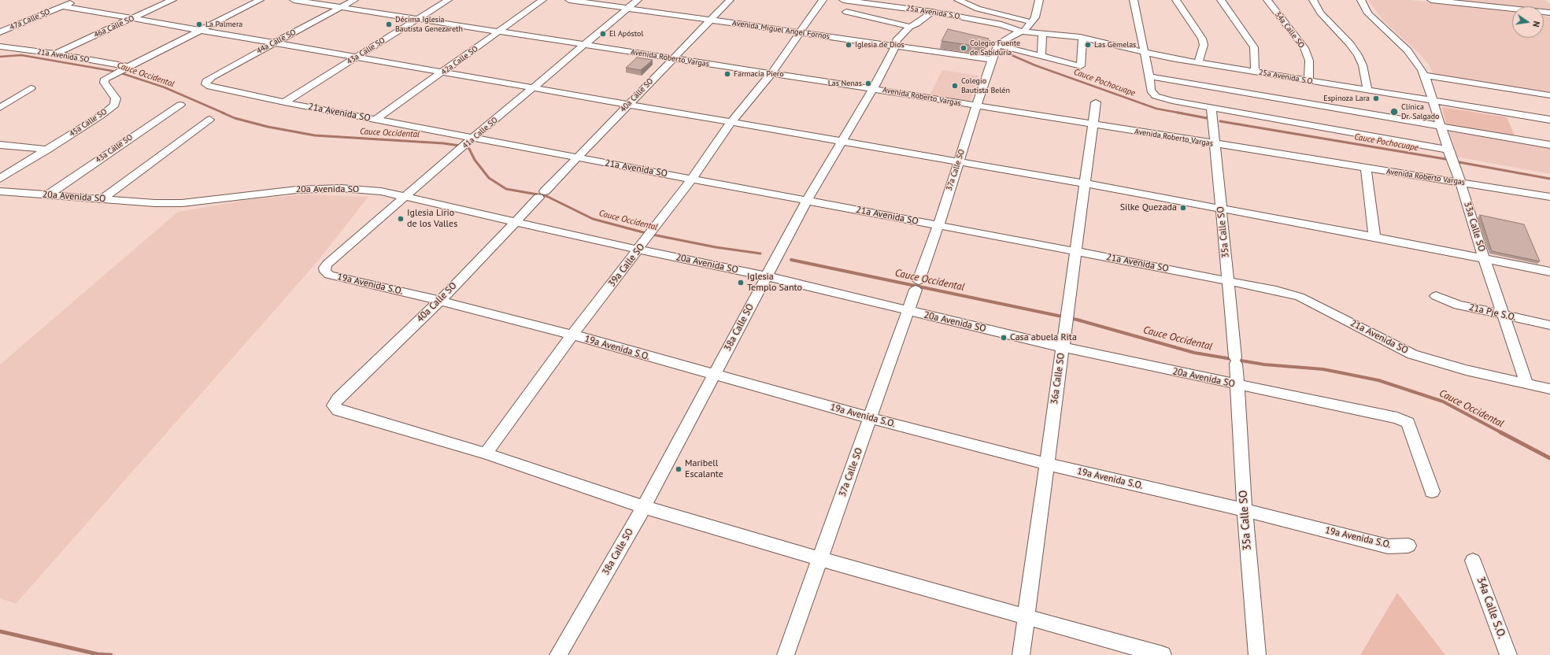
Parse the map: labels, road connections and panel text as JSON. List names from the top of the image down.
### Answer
{
  "streets": {
    "street": [
      "25a Avenida S.O.",
      "47a Calle SO",
      "46a Calle SO",
      "Avenida Miguel Angel Fornos",
      "34a Calle SO",
      "44a Calle SO",
      "43a Calle SO",
      "21a Avenida SO",
      "Avenida Roberto Vargas",
      "42a Calle SO",
      "40a Calle SO",
      "45a Calle SO",
      "41a Calle SO",
      "37a Calle SO",
      "20a Avenida SO",
      "33a Calle SO",
      "35a Calle SO",
      "39a Calle SO",
      "19a Avenida S.O.",
      "21a Pje S.O.",
      "38a Calle SO",
      "36a Calle SO",
      "34a Calle S.O."
    ]
  },
  "crossings": [
    ["25a Avenida S.O.", "34a Calle SO"],
    ["25a Avenida S.O.", "33a Calle SO"],
    ["25a Avenida S.O.", "38a Calle SO"],
    ["46a Calle SO", "21a Avenida SO"],
    ["Avenida Miguel Angel Fornos", "40a Calle SO"],
    ["Avenida Miguel Angel Fornos", "41a Calle SO"],
    ["Avenida Miguel Angel Fornos", "37a Calle SO"],
    ["Avenida Miguel Angel Fornos", "39a Calle SO"],
    ["Avenida Miguel Angel Fornos", "38a Calle SO"],
    ["44a Calle SO", "21a Avenida SO"],
    ["44a Calle SO", "Avenida Roberto Vargas"],
    ["43a Calle SO", "21a Avenida SO"],
    ["43a Calle SO", "Avenida Roberto Vargas"],
    ["43a Calle SO", "20a Avenida SO"],
    ["21a Avenida SO", "42a Calle SO"],
    ["21a Avenida SO", "40a Calle SO"],
    ["21a Avenida SO", "45a Calle SO"],
    ["21a Avenida SO", "41a Calle SO"],
    ["21a Avenida SO", "37a Calle SO"],
    ["21a Avenida SO", "33a Calle SO"],
    ["21a Avenida SO", "35a Calle SO"],
    ["21a Avenida SO", "39a Calle SO"],
    ["21a Avenida SO", "38a Calle SO"],
    ["21a Avenida SO", "36a Calle SO"],
    ["Avenida Roberto Vargas", "42a Calle SO"],
    ["Avenida Roberto Vargas", "40a Calle SO"],
    ["Avenida Roberto Vargas", "41a Calle SO"],
    ["Avenida Roberto Vargas", "37a Calle SO"],
    ["Avenida Roberto Vargas", "33a Calle SO"],
    ["Avenida Roberto Vargas", "35a Calle SO"],
    ["Avenida Roberto Vargas", "39a Calle SO"],
    ["Avenida Roberto Vargas", "38a Calle SO"],
    ["Avenida Roberto Vargas", "36a Calle SO"],
    ["40a Calle SO", "20a Avenida SO"],
    ["40a Calle SO", "39a Calle SO"],
    ["40a Calle SO", "19a Avenida S.O."],
    ["41a Calle SO", "20a Avenida SO"],
    ["41a Calle SO", "19a Avenida S.O."],
    ["37a Calle SO", "20a Avenida SO"],
    ["37a Calle SO", "19a Avenida S.O."],
    ["20a Avenida SO", "35a Calle SO"],
    ["20a Avenida SO", "39a Calle SO"],
    ["20a Avenida SO", "38a Calle SO"],
    ["20a Avenida SO", "36a Calle SO"],
    ["33a Calle SO", "21a Pje S.O."],
    ["35a Calle SO", "19a Avenida S.O."],
    ["39a Calle SO", "19a Avenida S.O."],
    ["19a Avenida S.O.", "38a Calle SO"],
    ["19a Avenida S.O.", "36a Calle SO"]
  ],
  "water": ["Cauce Occidental", "Cauce Pochocuape"],
  "places": [
    "La Palmera",
    "Décima Iglesia Bautista Genezareth",
    "El Apóstol",
    "Iglesia de Dios",
    "Las Gemelas",
    "Colegio Fuente de Sabiduría",
    "Farmacia Piero",
    "Las Nenas",
    "Colegio Bautista Belén",
    "Espinoza Lara",
    "Clínica Dr. Salgado",
    "Silke Quezada",
    "Iglesia Lirio de los Valles",
    "Iglesia Templo Santo",
    "Casa abuela Rita",
    "Maribell Escalante"
  ],
  "north": "right"
}
